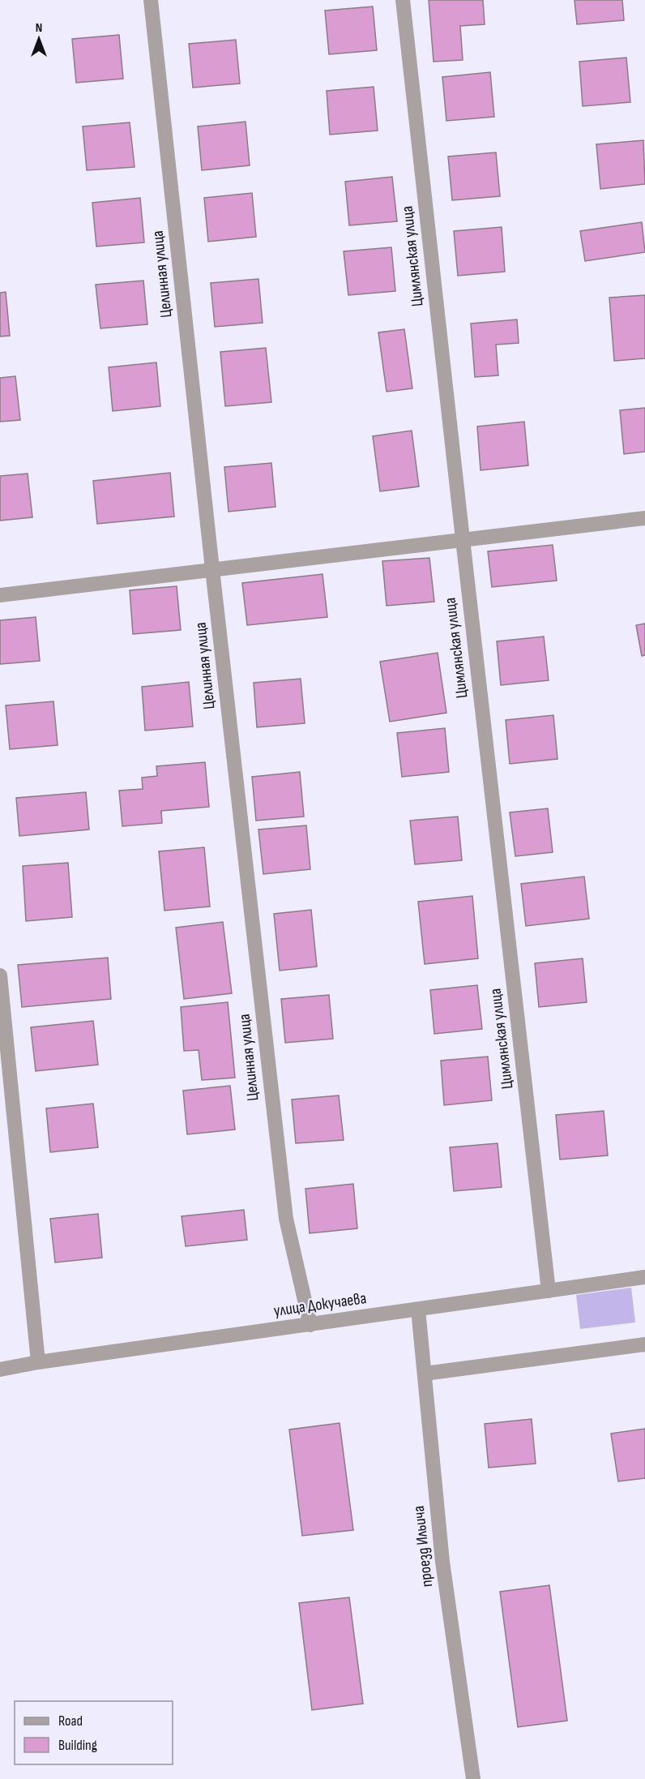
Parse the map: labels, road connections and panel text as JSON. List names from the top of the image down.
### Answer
{
  "streets": {
    "street": [
      "Цимлянская улица",
      "Целинная улица",
      "улица Докучаева",
      "проезд Ильича"
    ]
  },
  "crossings": [
    ["Цимлянская улица", "улица Докучаева"],
    ["Целинная улица", "улица Докучаева"],
    ["улица Докучаева", "проезд Ильича"]
  ],
  "legend": ["Road", "Building"],
  "north": "top"
}
